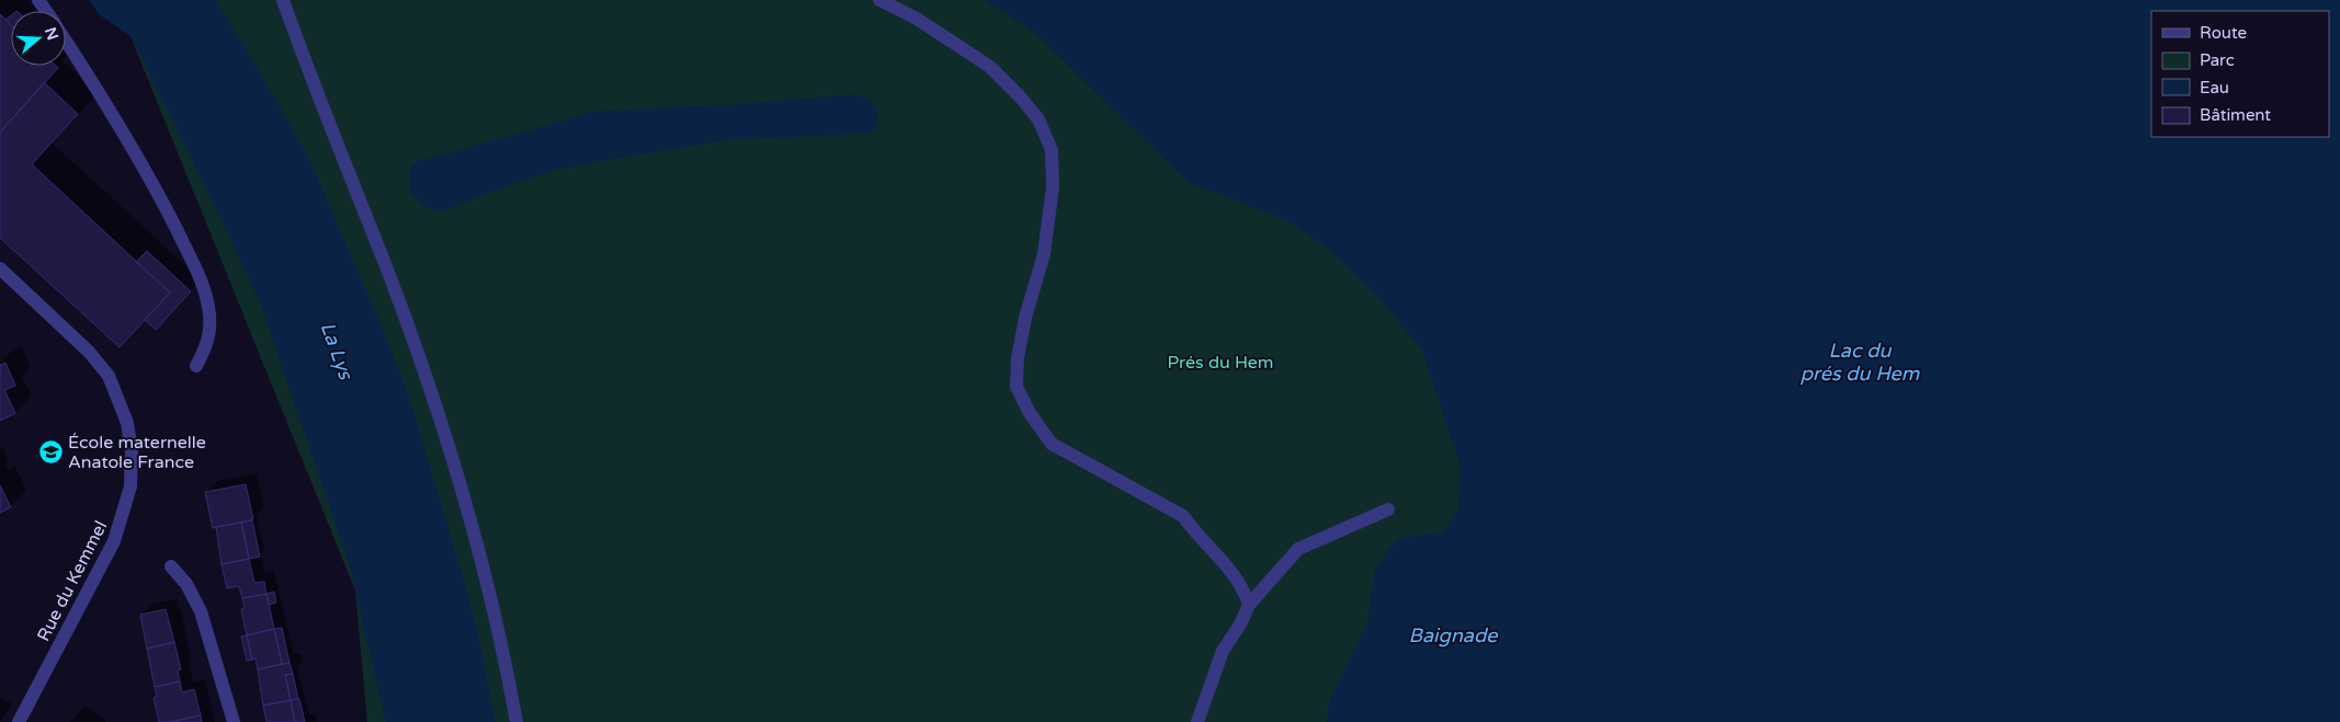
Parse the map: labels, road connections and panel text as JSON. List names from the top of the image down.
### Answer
{
  "streets": {
    "street": ["Rue du Kemmel"]
  },
  "water": ["La Lys", "Lac du prés du Hem", "Baignade"],
  "parks": ["Prés du Hem"],
  "places": {
    "school or university": ["École maternelle Anatole France"]
  },
  "legend": [
    "Route",
    "Parc",
    "Eau",
    "Bâtiment"
  ],
  "north": "right"
}
